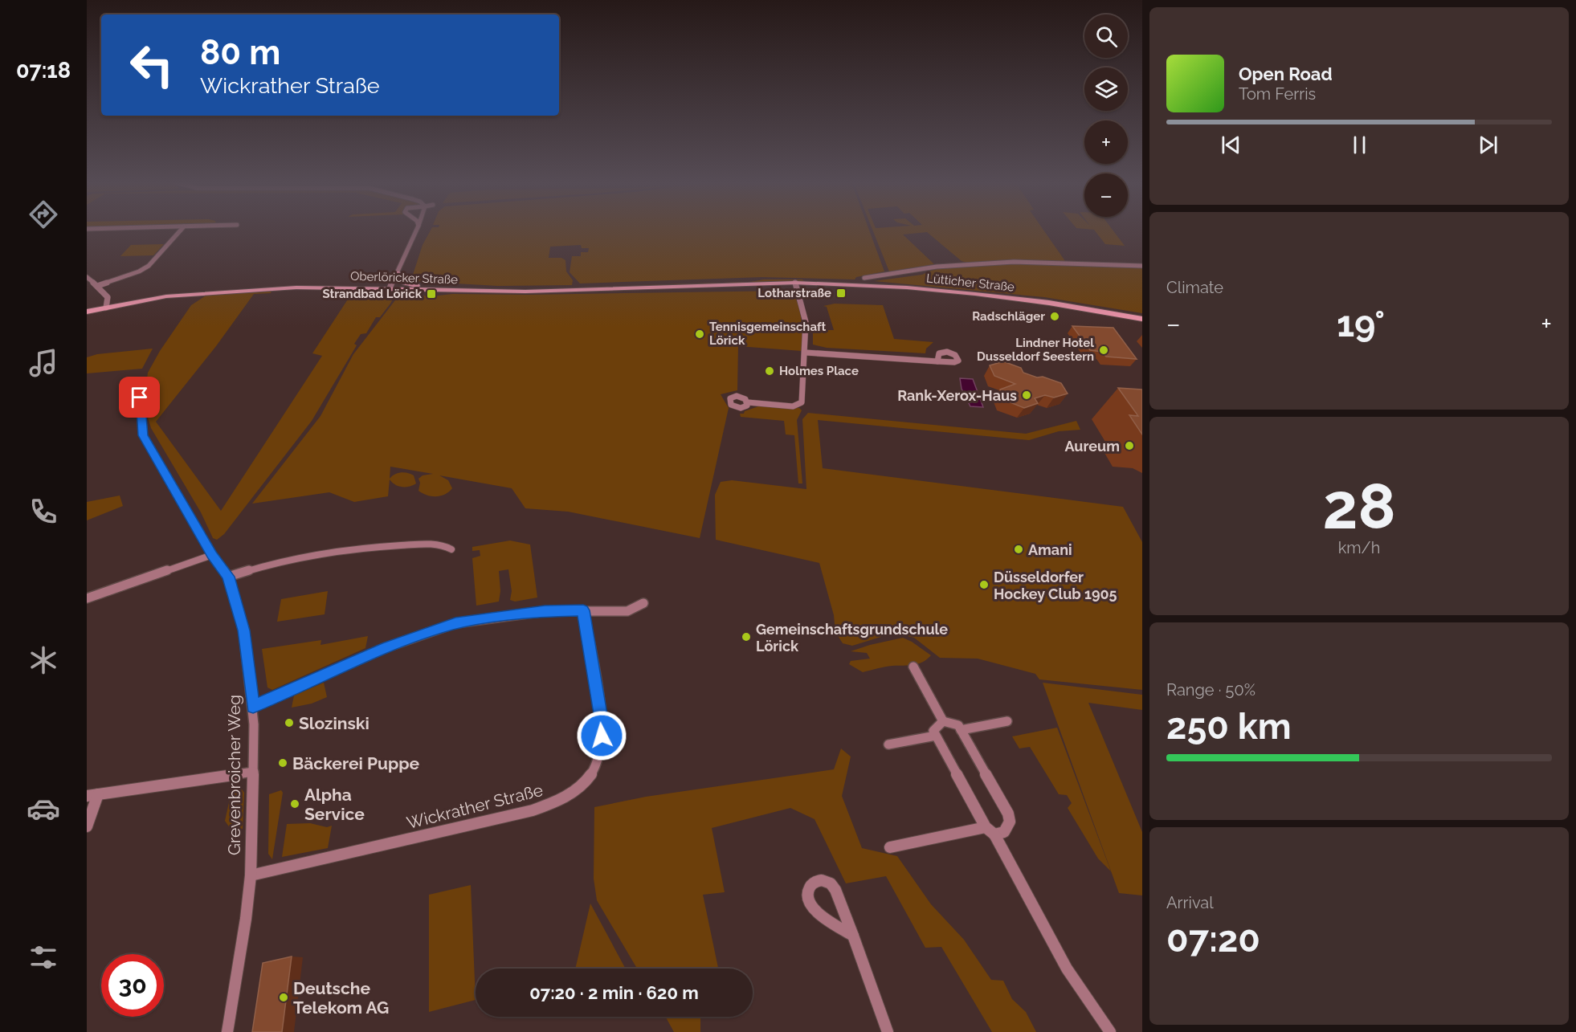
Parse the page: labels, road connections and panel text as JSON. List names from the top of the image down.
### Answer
{
  "streets": {
    "main road": ["Oberlöricker Straße", "Lütticher Straße"],
    "street": ["Grevenbroicher Weg", "Wickrather Straße"]
  },
  "crossings": [
    ["Oberlöricker Straße", "Lütticher Straße"],
    ["Grevenbroicher Weg", "Wickrather Straße"]
  ],
  "places": {
    "transit": ["Lotharstraße", "Strandbad Lörick"],
    "other": [
      "Radschläger",
      "Tennisgemeinschaft Lörick",
      "Lindner Hotel Dusseldorf Seestern",
      "Holmes Place",
      "Rank-Xerox-Haus",
      "Aureum",
      "Amani",
      "Düsseldorfer Hockey Club 1905",
      "Gemeinschaftsgrundschule Lörick",
      "Slozinski",
      "Bäckerei Puppe",
      "Alpha Service",
      "Deutsche Telekom AG"
    ]
  },
  "page": {
    "tabs": "07:18",
    "map_buttons": ["+", "−"],
    "turn": ["80 m", "Wickrather Straße"],
    "song": ["Open Road", "Tom Ferris"],
    "tile": [
      "Climate",
      ["28", "km/h"],
      ["Range · 50%", "250 km"],
      ["Arrival", "07:20"]
    ],
    "heat": ["−", "19°", "+"],
    "limit": "30",
    "trip": "07:20 · 2 min · 620 m"
  }
}
